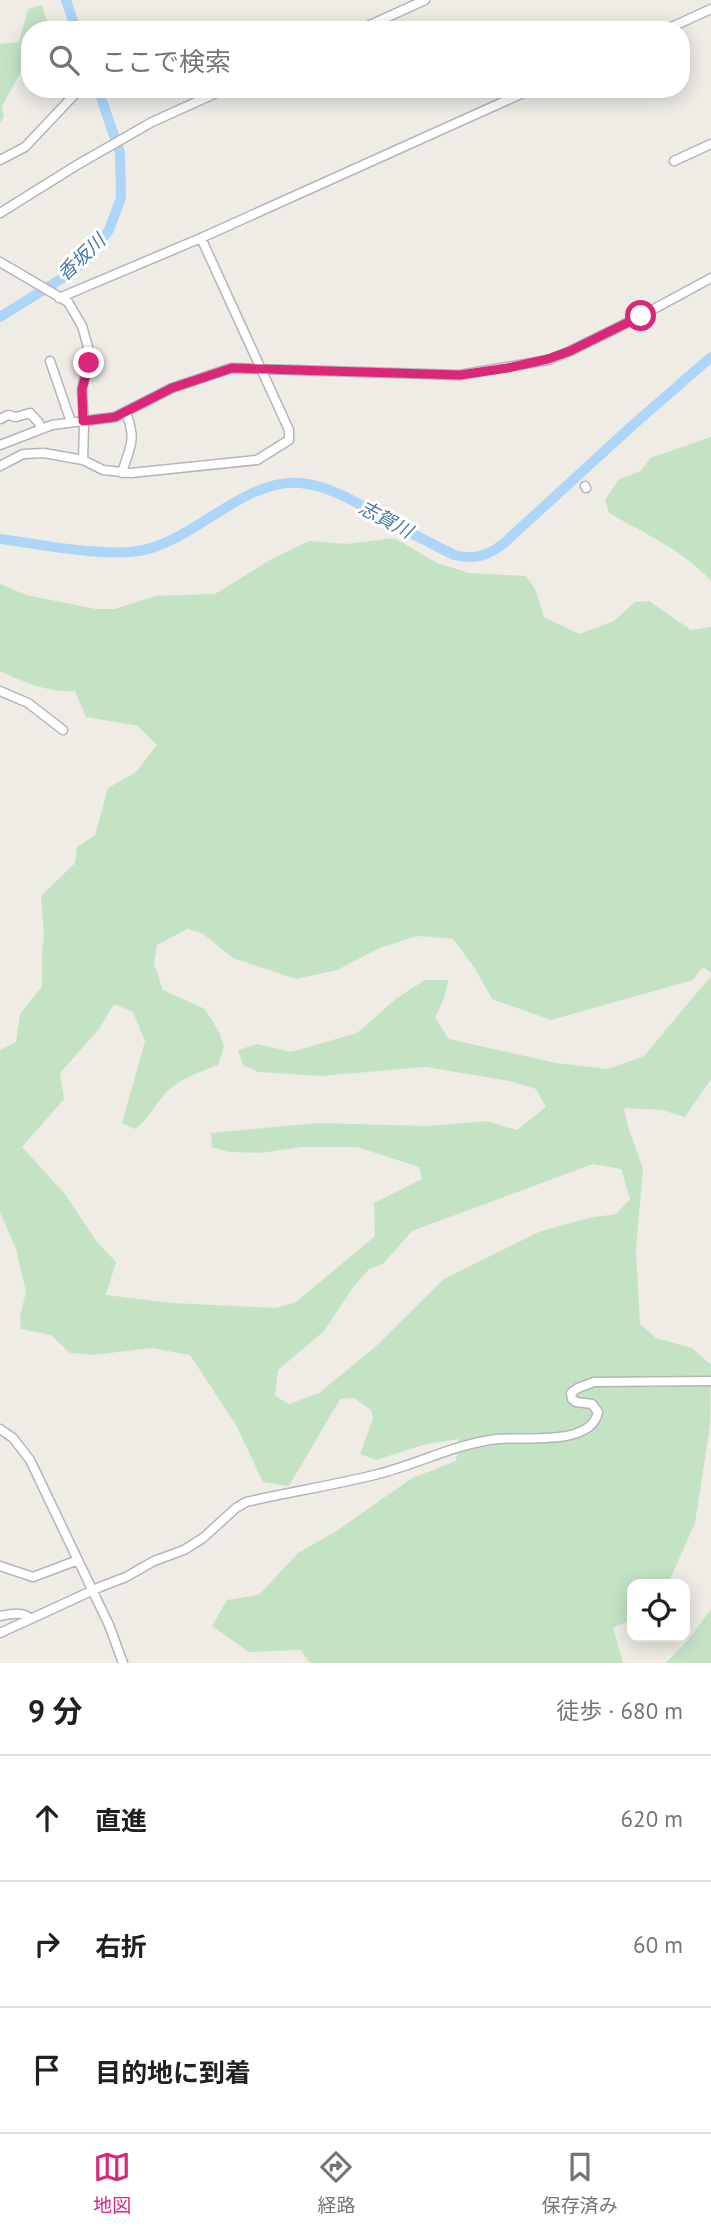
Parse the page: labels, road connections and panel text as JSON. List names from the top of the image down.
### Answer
{
  "water": ["香坂川", "志賀川"],
  "page": {
    "search": "ここで検索",
    "heading": ["9 分", "徒歩 · 680 m"],
    "list": [
      ["直進", "620 m"],
      ["右折", "60 m"],
      "目的地に到着"
    ],
    "nav": ["地図", "経路", "保存済み"]
  }
}
